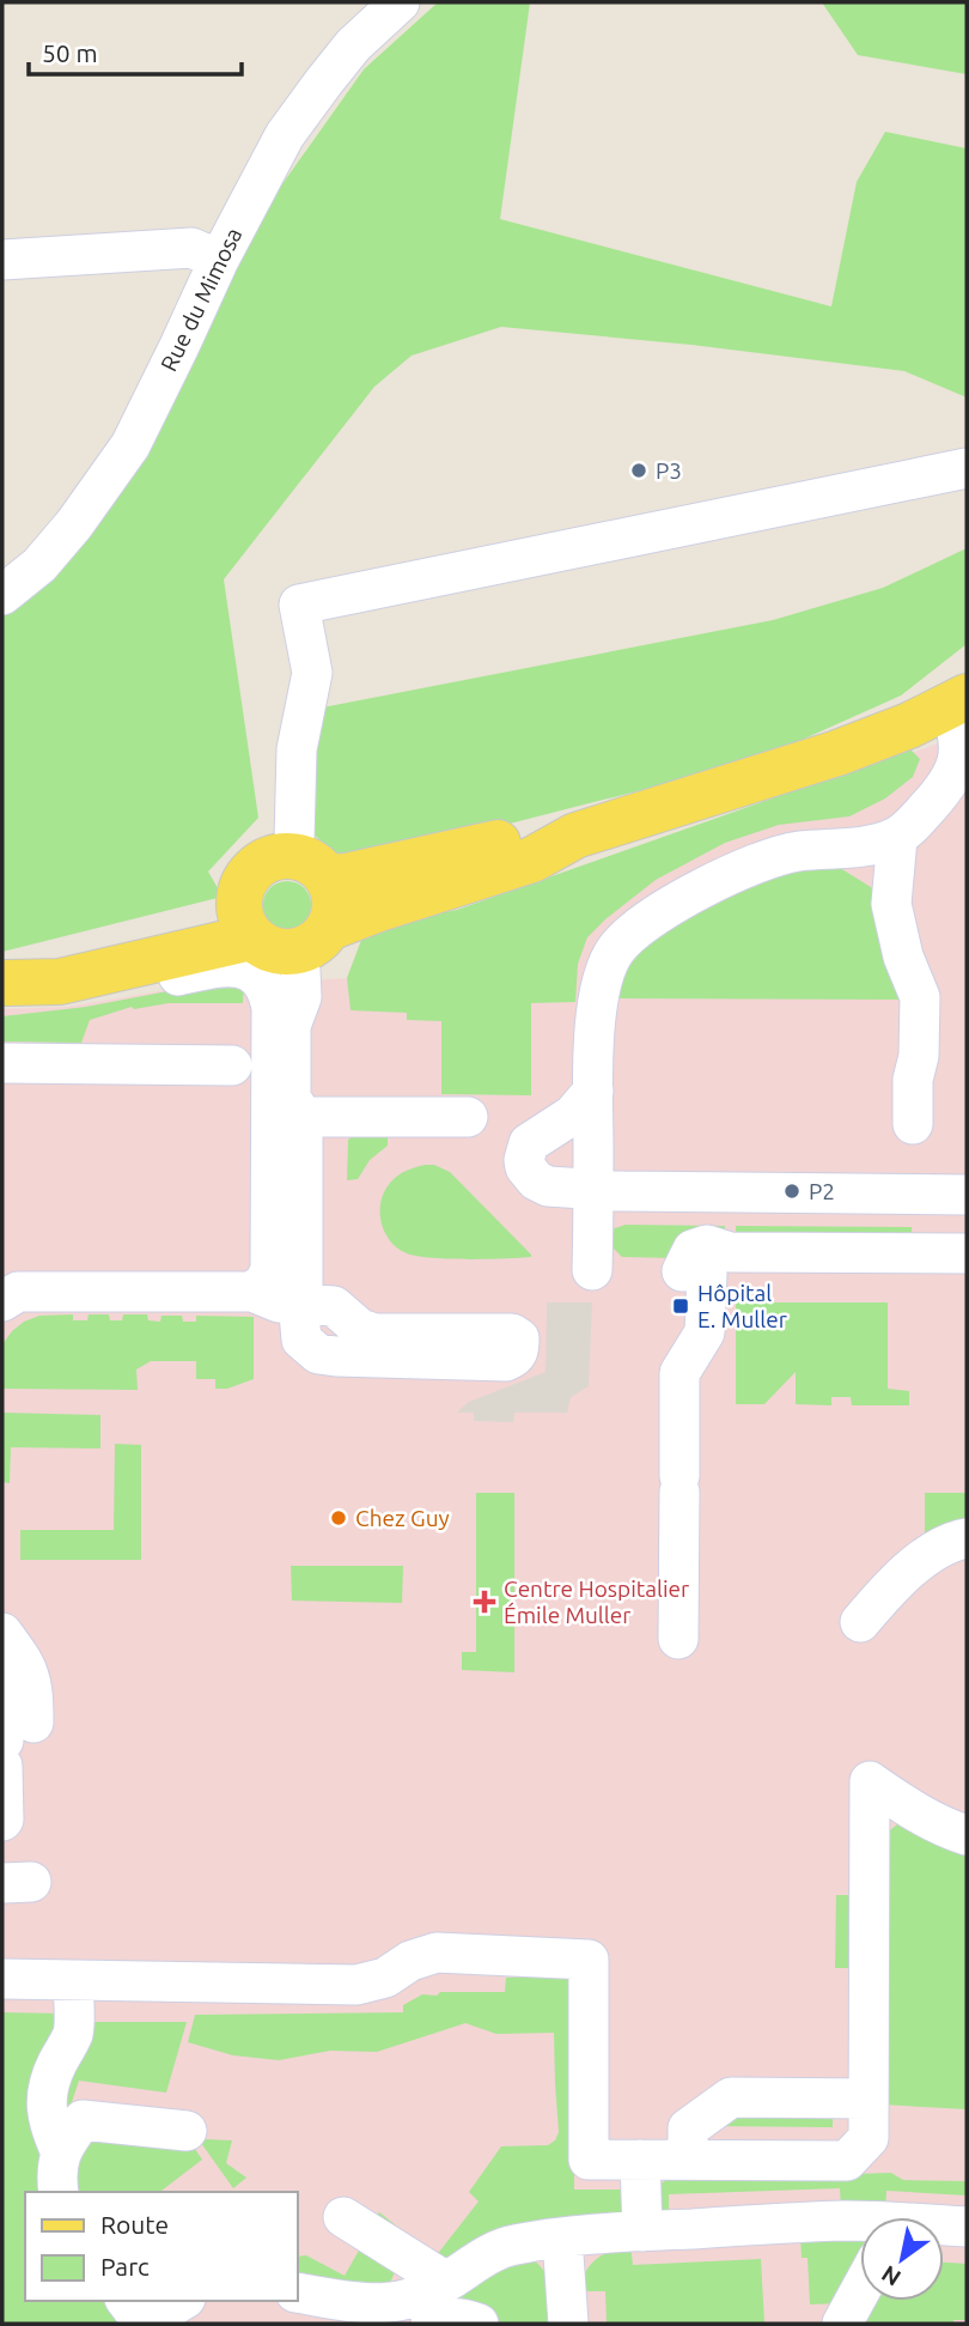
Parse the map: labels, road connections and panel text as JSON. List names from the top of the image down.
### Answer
{
  "streets": {
    "street": ["Rue du Mimosa"]
  },
  "places": {
    "other": ["P3", "P2", "Chez Guy"],
    "transit": ["Hôpital E. Muller"],
    "health": ["Centre Hospitalier Émile Muller"]
  },
  "legend": ["Route", "Parc"],
  "scale_bar": "50 m",
  "north": "bottom left"
}
